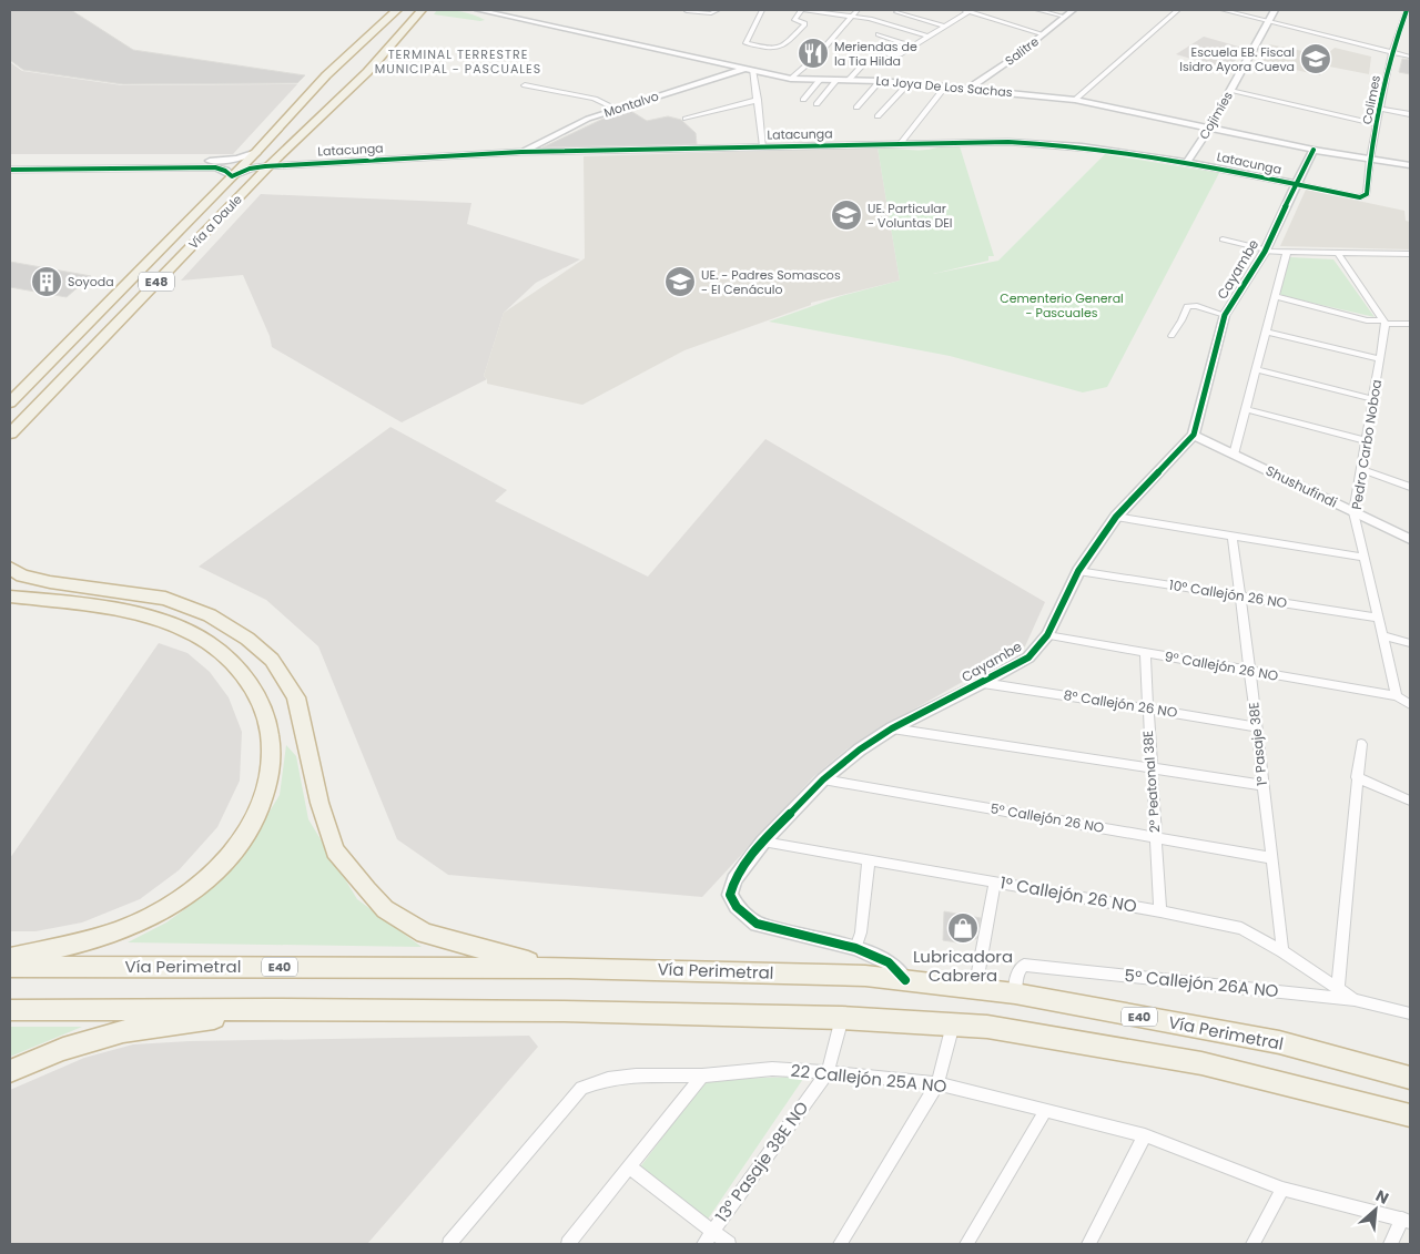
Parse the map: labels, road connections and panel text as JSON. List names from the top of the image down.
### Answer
{
  "streets": {
    "highway": [
      "Vía a Daule",
      "E48",
      "Vía Perimetral",
      "E40"
    ],
    "street": [
      "Salitre",
      "La Joya De Los Sachas",
      "Colimes",
      "Montalvo",
      "Cojimíes",
      "Latacunga",
      "Cayambe",
      "Pedro Carbo Noboa",
      "Shushufindi",
      "10° Callejón 26 NO",
      "9° Callejón 26 NO",
      "8° Callejón 26 NO",
      "1° Pasaje 38E",
      "2° Peatonal 38E",
      "5° Callejón 26 NO",
      "1° Callejón 26 NO",
      "5° Callejón 26A NO",
      "22 Callejón 25A NO",
      "13° Pasaje 38E NO"
    ]
  },
  "crossings": [
    ["Salitre", "La Joya De Los Sachas"],
    ["La Joya De Los Sachas", "Colimes"],
    ["La Joya De Los Sachas", "Montalvo"],
    ["La Joya De Los Sachas", "Cojimíes"],
    ["La Joya De Los Sachas", "Cayambe"],
    ["Colimes", "Latacunga"],
    ["Montalvo", "Latacunga"],
    ["Cojimíes", "Latacunga"],
    ["Latacunga", "Vía a Daule"],
    ["Latacunga", "Cayambe"],
    ["Cayambe", "Shushufindi"],
    ["Cayambe", "10° Callejón 26 NO"],
    ["Cayambe", "9° Callejón 26 NO"],
    ["Cayambe", "8° Callejón 26 NO"],
    ["Cayambe", "5° Callejón 26 NO"],
    ["Cayambe", "1° Callejón 26 NO"],
    ["Cayambe", "Vía Perimetral"],
    ["Pedro Carbo Noboa", "Shushufindi"],
    ["Pedro Carbo Noboa", "10° Callejón 26 NO"],
    ["Pedro Carbo Noboa", "9° Callejón 26 NO"],
    ["10° Callejón 26 NO", "1° Pasaje 38E"],
    ["9° Callejón 26 NO", "1° Pasaje 38E"],
    ["9° Callejón 26 NO", "2° Peatonal 38E"],
    ["8° Callejón 26 NO", "1° Pasaje 38E"],
    ["8° Callejón 26 NO", "2° Peatonal 38E"],
    ["1° Pasaje 38E", "5° Callejón 26 NO"],
    ["1° Pasaje 38E", "1° Callejón 26 NO"],
    ["2° Peatonal 38E", "5° Callejón 26 NO"],
    ["2° Peatonal 38E", "1° Callejón 26 NO"],
    ["1° Callejón 26 NO", "5° Callejón 26A NO"],
    ["Vía Perimetral", "5° Callejón 26A NO"],
    ["22 Callejón 25A NO", "13° Pasaje 38E NO"]
  ],
  "districts": ["TERMINAL TERRESTRE MUNICIPAL - PASCUALES"],
  "parks": ["Cementerio General - Pascuales"],
  "places": {
    "restaurant": ["Meriendas de la Tia Hilda"],
    "school or university": ["Escuela EB. Fiscal Isidro Ayora Cueva", "UE. Particular - Voluntas DEI", "UE. - Padres Somascos - El Cenáculo"],
    "building": ["Soyoda"],
    "shop": ["Lubricadora Cabrera"]
  },
  "north": "top right"
}
